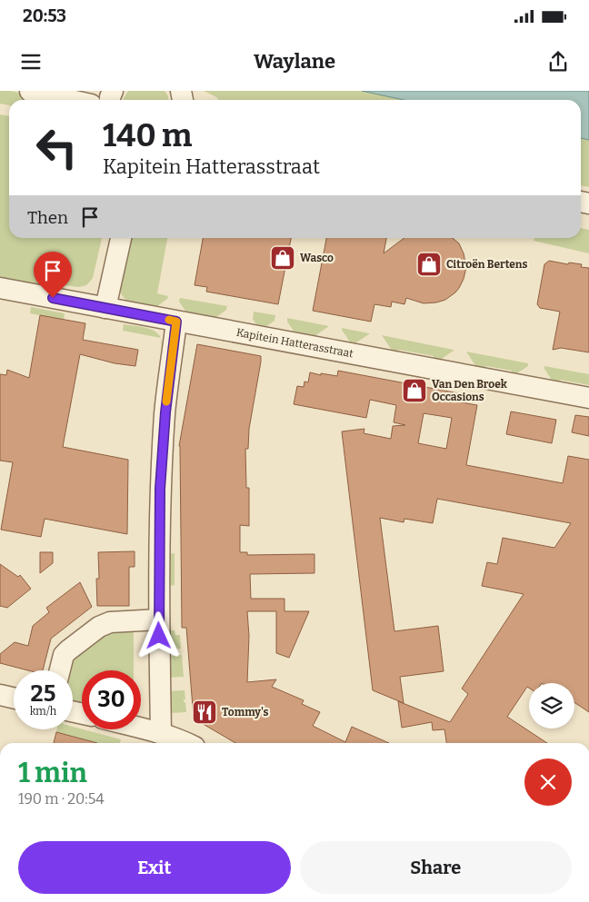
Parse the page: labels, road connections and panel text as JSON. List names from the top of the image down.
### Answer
{
  "streets": {
    "street": ["Kapitein Hatterasstraat"]
  },
  "places": {
    "shop": ["Wasco", "Citroën Bertens", "Van Den Broek Occasions"],
    "restaurant": ["Tommy's"]
  },
  "page": {
    "status": "20:53",
    "header": "Waylane",
    "turn": ["140 m", "Kapitein Hatterasstraat"],
    "then": "Then",
    "speed": "25 km/h",
    "limit": "30",
    "heading": ["1 min", "190 m · 20:54"],
    "buttons": ["Exit", "Share"]
  }
}
